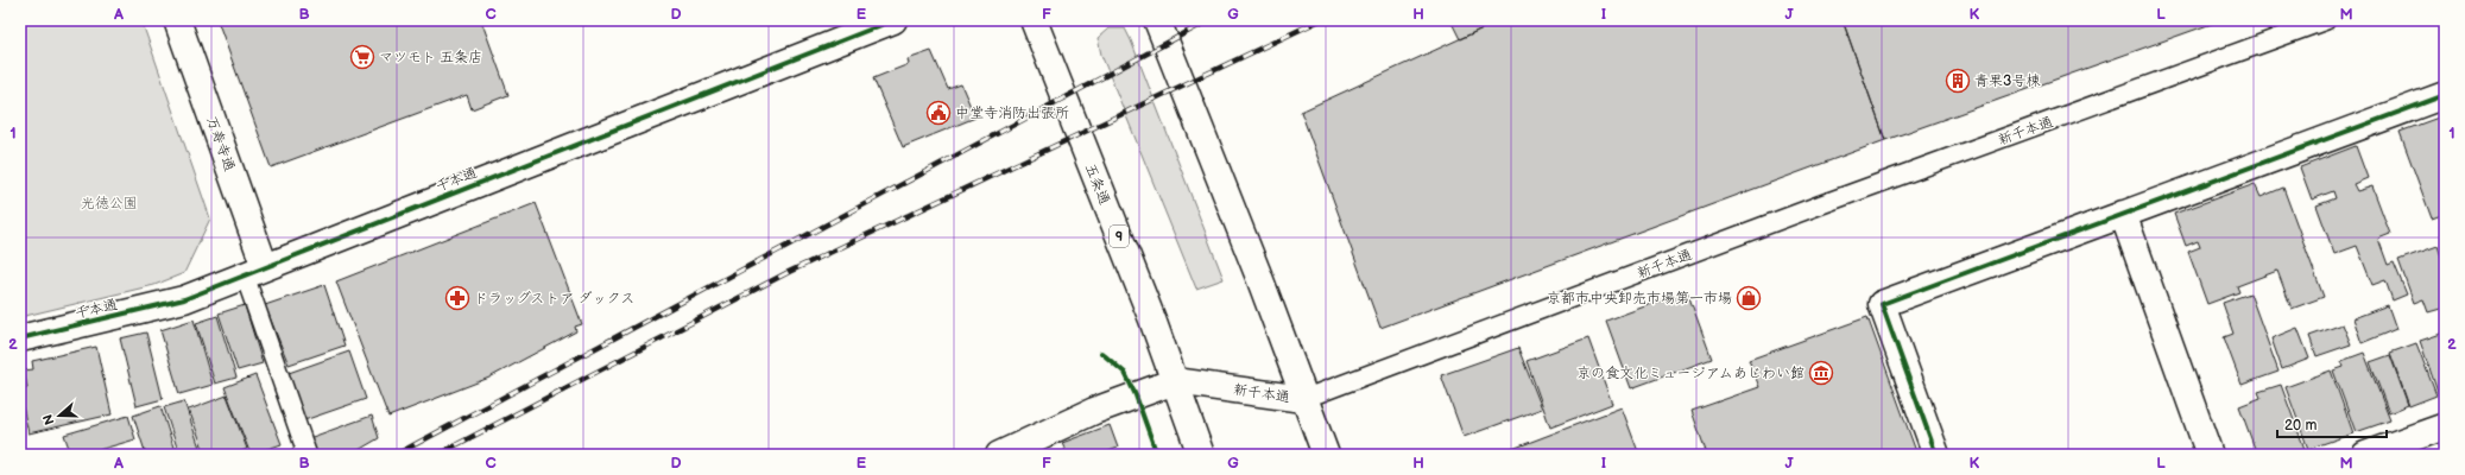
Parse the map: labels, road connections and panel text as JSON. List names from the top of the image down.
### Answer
{
  "streets": {
    "main road": [
      "新千本通",
      "万寿寺通",
      "千本通",
      "五条通",
      "9"
    ]
  },
  "crossings": [
    ["新千本通", "五条通"],
    ["万寿寺通", "千本通"]
  ],
  "parks": ["光徳公園"],
  "places": {
    "supermarket": ["マツモト 五条店"],
    "building": ["青果3号棟"],
    "public building": ["中堂寺消防出張所"],
    "pharmacy": ["ドラッグストア ダックス"],
    "shop": ["京都市中央卸売市場第一市場"],
    "museum": ["京の食文化ミュージアムあじわい館"]
  },
  "scale_bar": "20 m",
  "north": "left",
  "grid": {
    "columns": [
      "A",
      "B",
      "C",
      "D",
      "E",
      "F",
      "G",
      "H",
      "I",
      "J",
      "K",
      "L",
      "M"
    ],
    "rows": ["1", "2"]
  }
}
